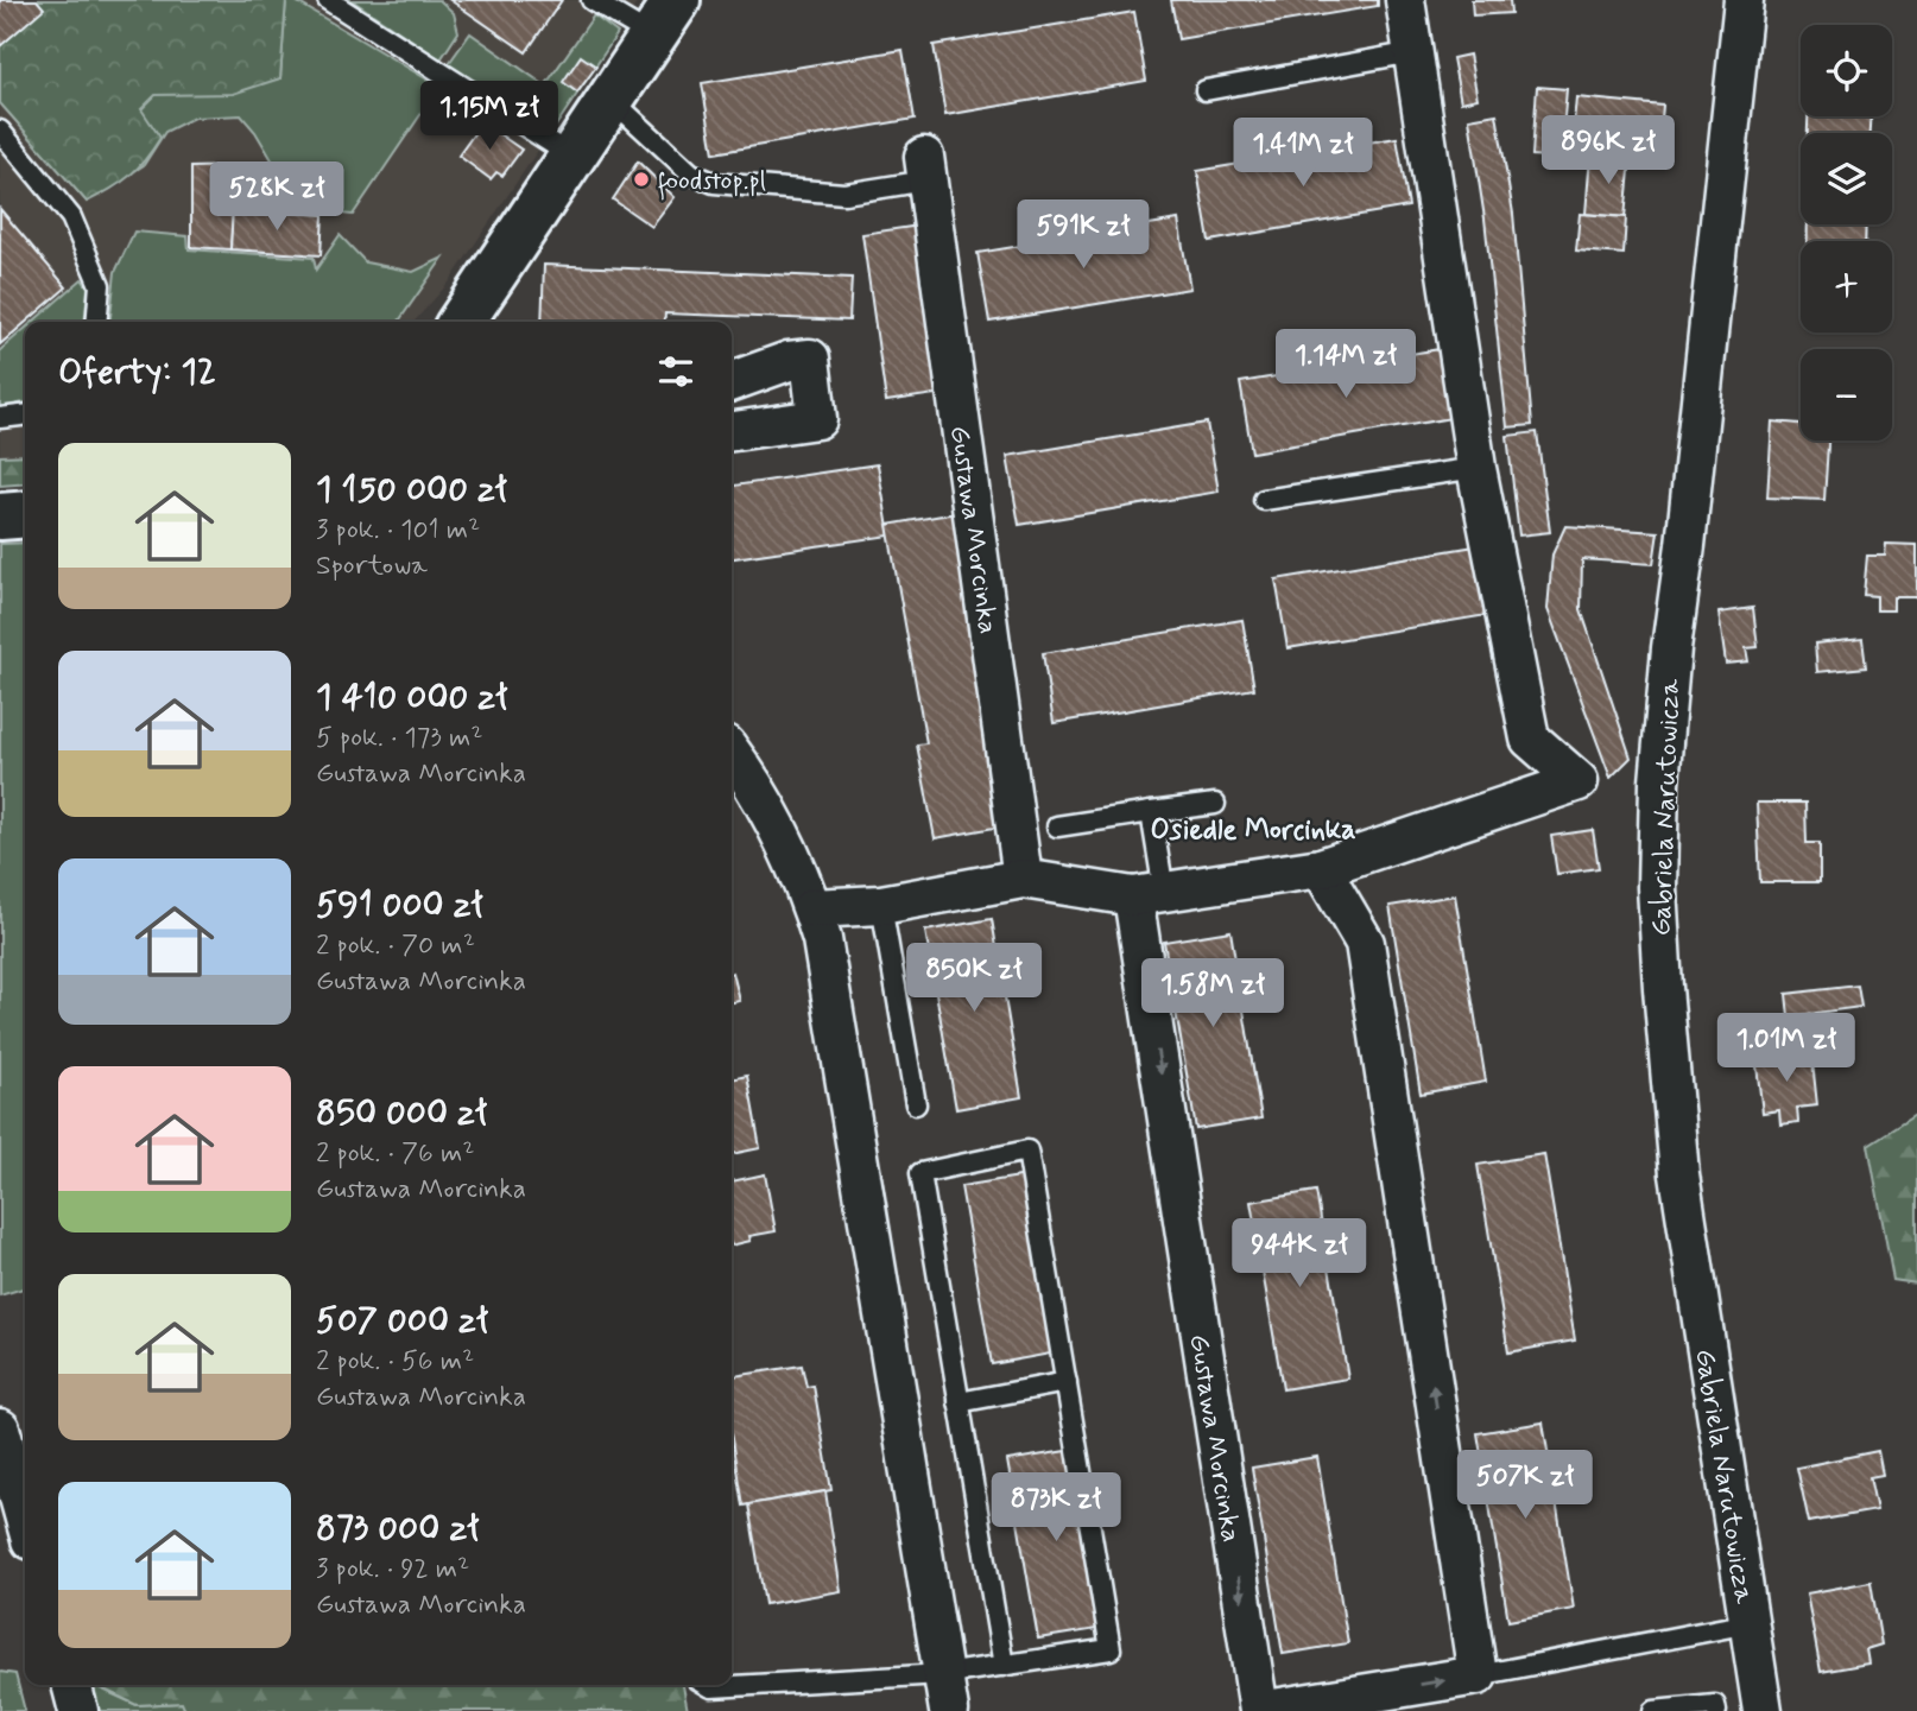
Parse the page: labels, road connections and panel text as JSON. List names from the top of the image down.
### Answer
{
  "streets": {
    "street": ["Gustawa Morcinka", "Gabriela Narutowicza"]
  },
  "crossings": [
    ["Gustawa Morcinka", "Gabriela Narutowicza"]
  ],
  "districts": ["Osiedle Morcinka"],
  "places": ["foodstop.pl"],
  "page": {
    "map_buttons": ["+", "−"],
    "price": [
      "1.15M zł",
      "896K zł",
      "1.41M zł",
      "528K zł",
      "591K zł",
      "1.14M zł",
      "850K zł",
      "1.58M zł",
      "1.01M zł",
      "944K zł",
      "507K zł",
      "873K zł"
    ],
    "heading": "Oferty: 12",
    "list": [
      {
        "name": "1 150 000 zł",
        "note": "3 pok. · 101 m² · Sportowa"
      },
      {
        "name": "1 410 000 zł",
        "note": "5 pok. · 173 m² · Gustawa Morcinka"
      },
      {
        "name": "591 000 zł",
        "note": "2 pok. · 70 m² · Gustawa Morcinka"
      },
      {
        "name": "850 000 zł",
        "note": "2 pok. · 76 m² · Gustawa Morcinka"
      },
      {
        "name": "507 000 zł",
        "note": "2 pok. · 56 m² · Gustawa Morcinka"
      },
      {
        "name": "873 000 zł",
        "note": "3 pok. · 92 m² · Gustawa Morcinka"
      }
    ]
  }
}
